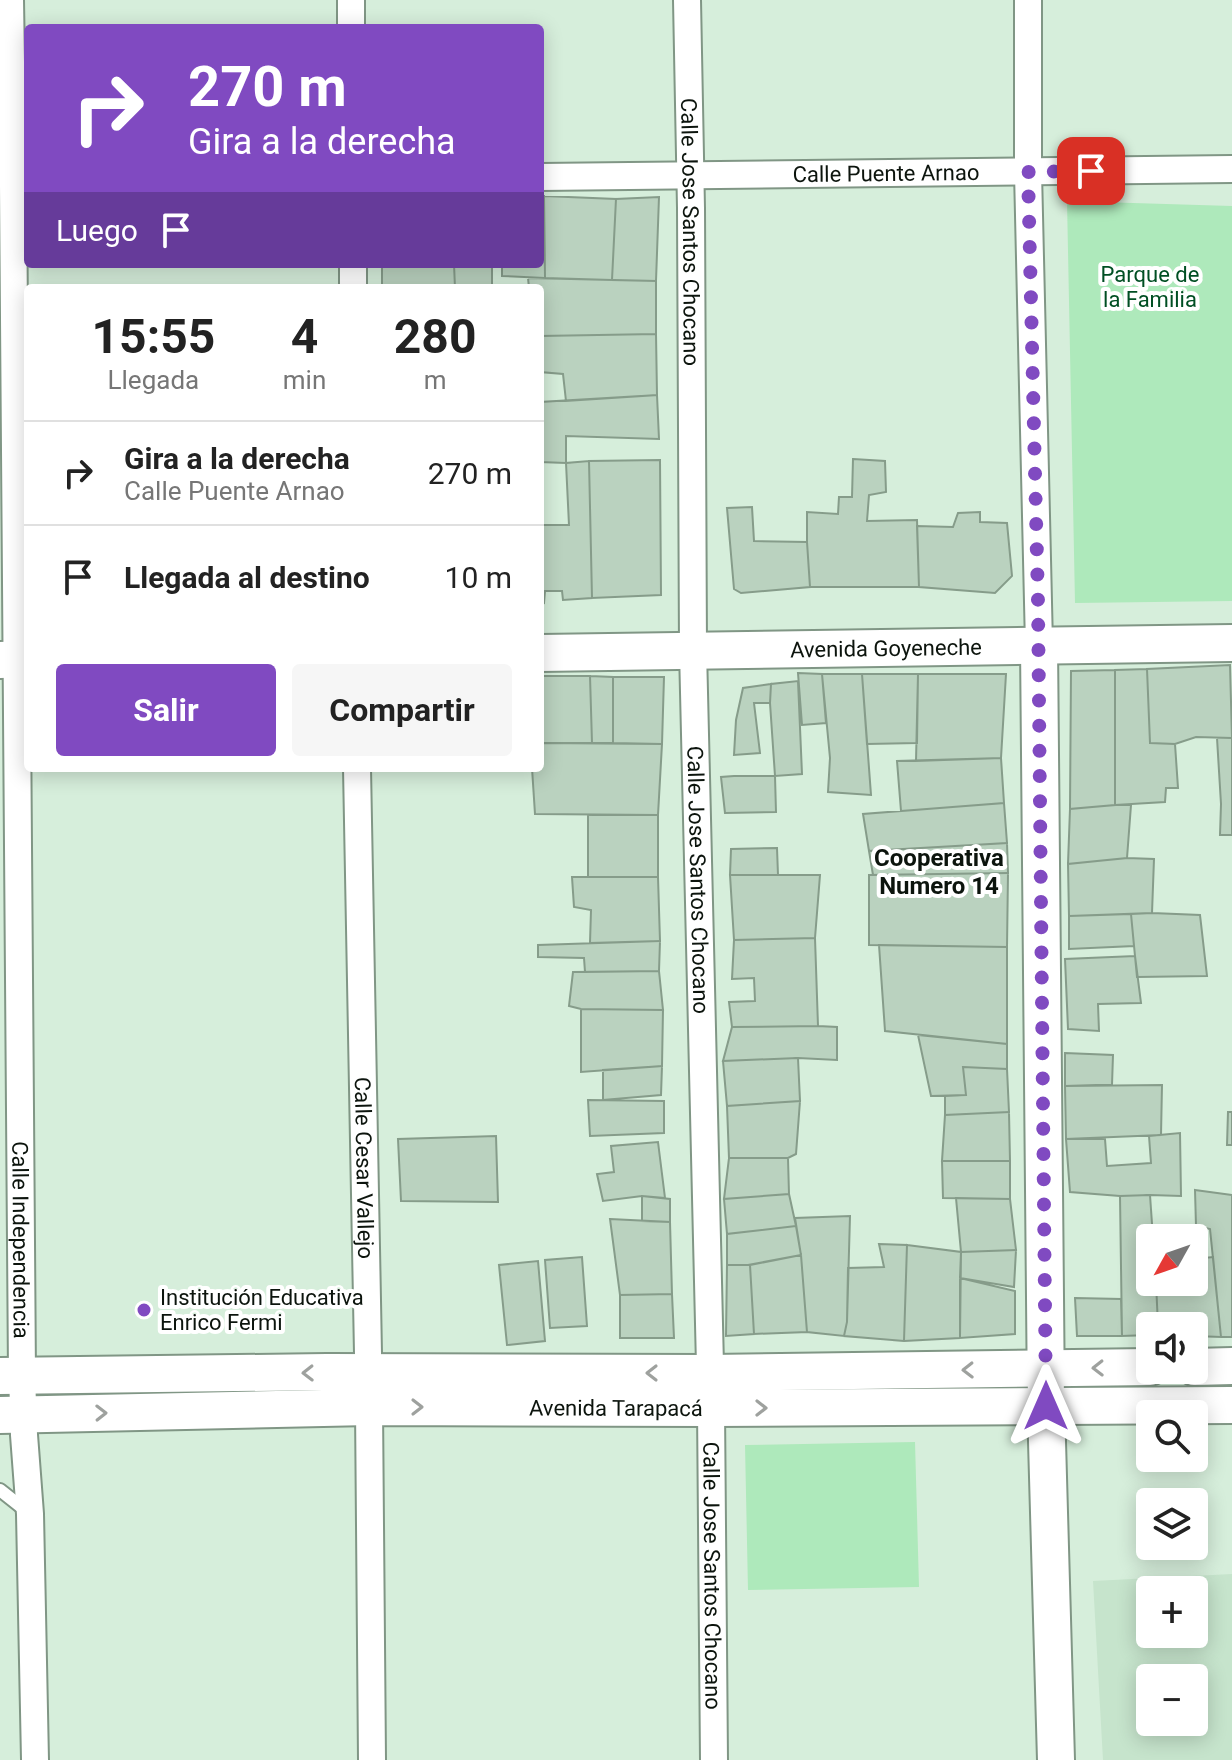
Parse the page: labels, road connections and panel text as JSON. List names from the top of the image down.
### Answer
{
  "streets": {
    "street": [
      "Calle Puente Arnao",
      "Calle Jose Santos Chocano",
      "Avenida Goyeneche",
      "Calle Cesar Vallejo",
      "Calle Independencia",
      "Avenida Tarapacá"
    ]
  },
  "crossings": [
    ["Calle Puente Arnao", "Calle Jose Santos Chocano"],
    ["Calle Jose Santos Chocano", "Avenida Goyeneche"],
    ["Calle Jose Santos Chocano", "Avenida Tarapacá"],
    ["Calle Cesar Vallejo", "Avenida Tarapacá"],
    ["Calle Independencia", "Avenida Tarapacá"]
  ],
  "districts": ["Cooperativa Numero 14"],
  "parks": ["Parque de la Familia"],
  "places": ["Institución Educativa Enrico Fermi"],
  "north": "bottom left",
  "page": {
    "turn": ["270 m", "Gira a la derecha"],
    "then": "Luego",
    "eta": [
      "15:55",
      "Llegada",
      "4",
      "min",
      "280",
      "m"
    ],
    "list": [
      {
        "name": "Gira a la derecha",
        "note": "Calle Puente Arnao",
        "value": "270 m"
      },
      {
        "name": "Llegada al destino",
        "value": "10 m"
      }
    ],
    "buttons": ["Salir", "Compartir"],
    "map_buttons": ["+", "−"]
  }
}
